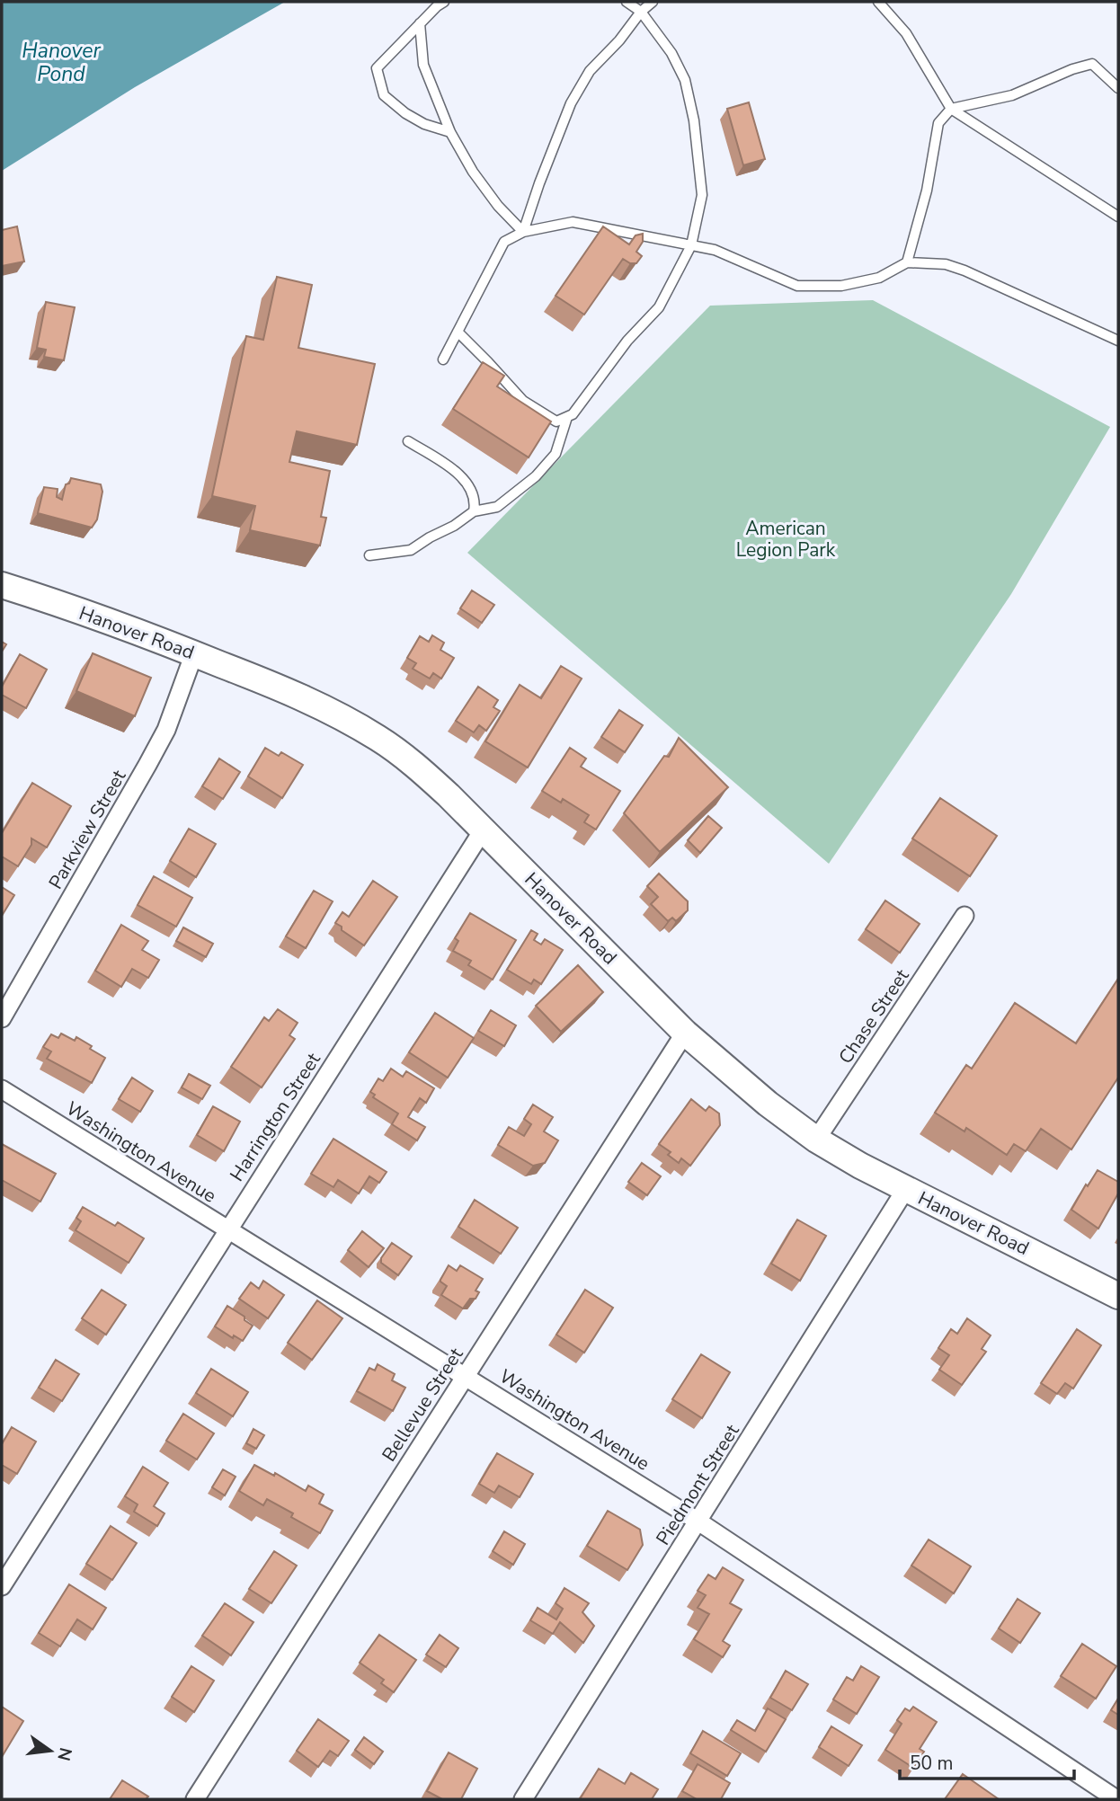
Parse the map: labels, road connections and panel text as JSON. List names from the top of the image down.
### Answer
{
  "streets": {
    "main road": ["Hanover Road"],
    "street": [
      "Parkview Street",
      "Chase Street",
      "Harrington Street",
      "Washington Avenue",
      "Bellevue Street",
      "Piedmont Street"
    ]
  },
  "crossings": [
    ["Hanover Road", "Parkview Street"],
    ["Hanover Road", "Chase Street"],
    ["Hanover Road", "Harrington Street"],
    ["Hanover Road", "Bellevue Street"],
    ["Hanover Road", "Piedmont Street"],
    ["Harrington Street", "Washington Avenue"],
    ["Washington Avenue", "Bellevue Street"],
    ["Washington Avenue", "Piedmont Street"]
  ],
  "water": ["Hanover Pond"],
  "parks": ["American Legion Park"],
  "scale_bar": "50 m",
  "north": "right"
}
